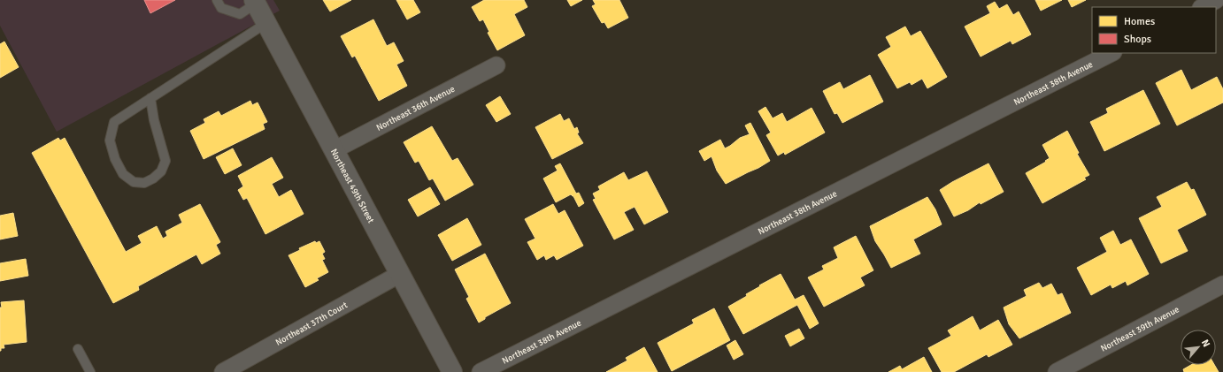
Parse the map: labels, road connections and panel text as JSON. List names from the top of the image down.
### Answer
{
  "streets": {
    "street": [
      "Northeast 38th Avenue",
      "Northeast 36th Avenue",
      "Northeast 49th Street",
      "Northeast 37th Court",
      "Northeast 39th Avenue"
    ]
  },
  "crossings": [
    ["Northeast 36th Avenue", "Northeast 49th Street"],
    ["Northeast 49th Street", "Northeast 37th Court"]
  ],
  "legend": ["Homes", "Shops"],
  "north": "top right"
}
